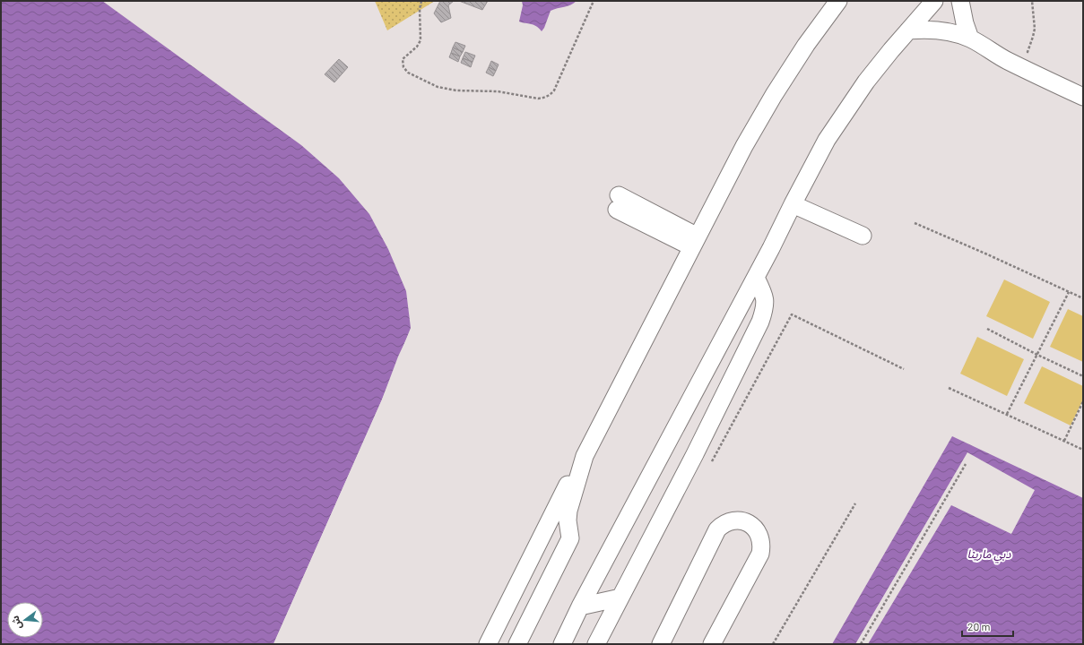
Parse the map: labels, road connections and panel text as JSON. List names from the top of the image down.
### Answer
{
  "water": ["دبي مارينا"],
  "scale_bar": "20 m",
  "north": "left"
}
